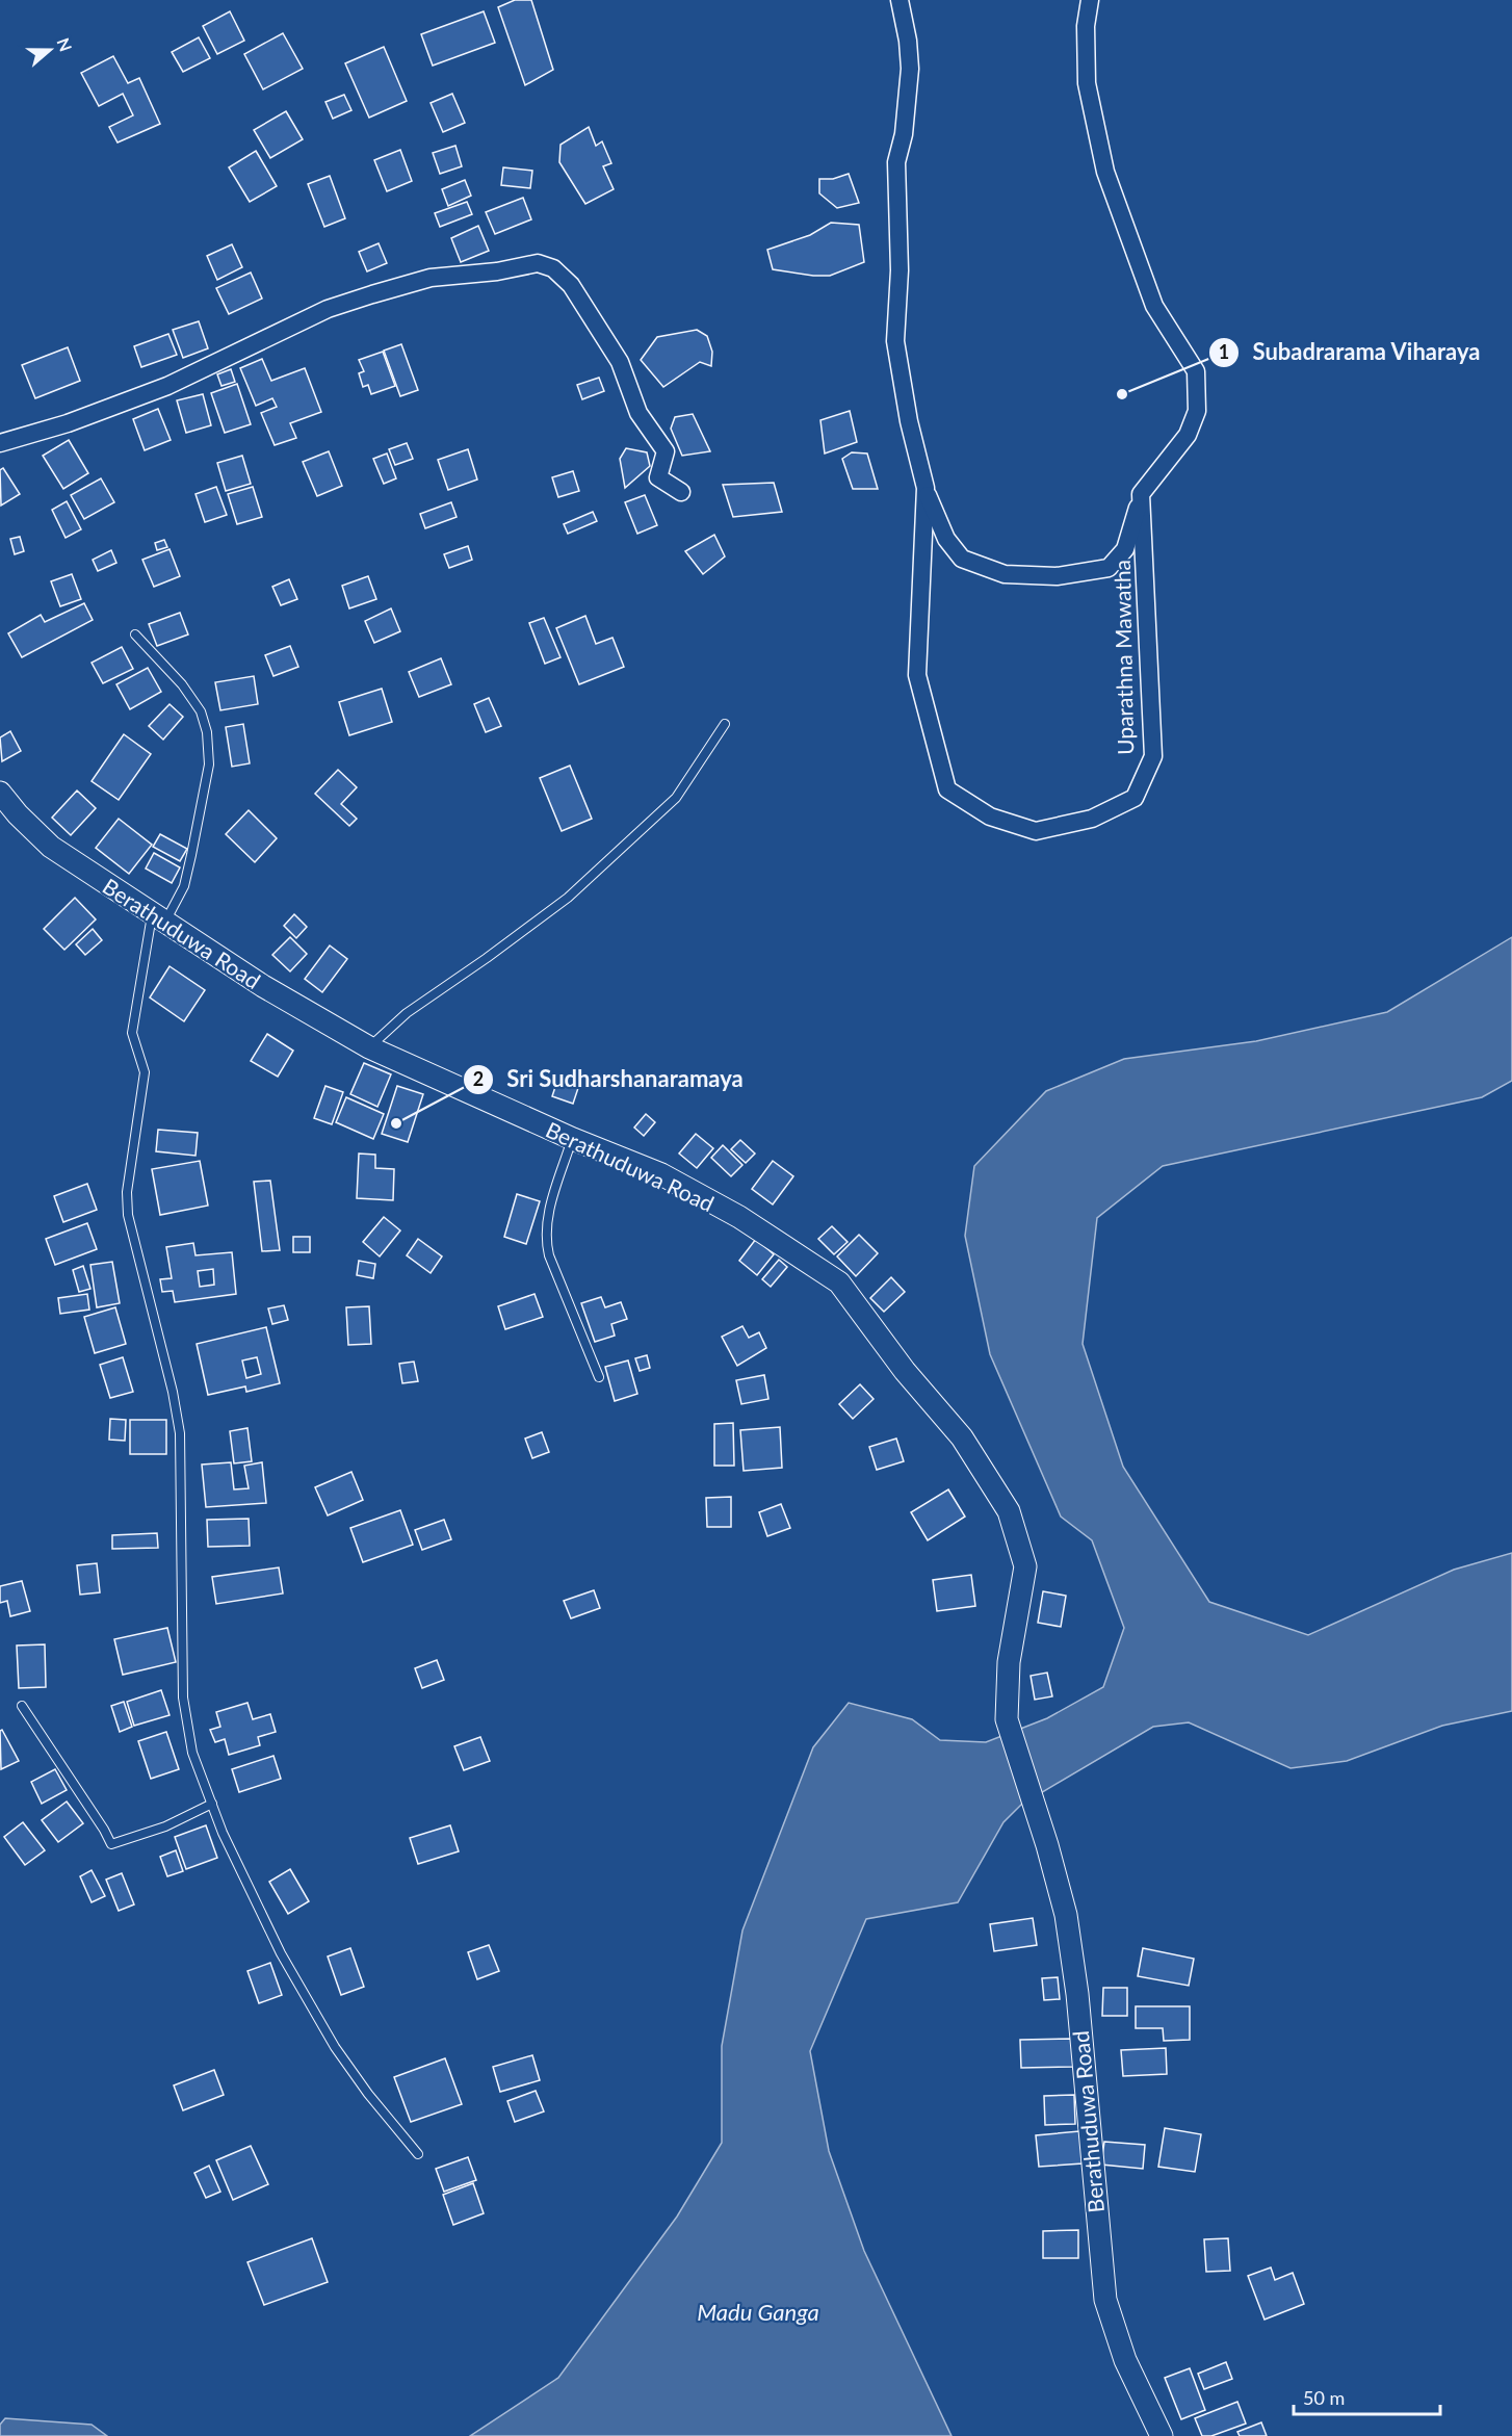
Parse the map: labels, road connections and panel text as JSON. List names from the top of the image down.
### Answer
{
  "streets": {
    "street": ["Uparathna Mawatha", "Berathuduwa Road"]
  },
  "water": ["Madu Ganga"],
  "places": ["Subadrarama Viharaya", "Sri Sudharshanaramaya"],
  "scale_bar": "50 m",
  "north": "right"
}
